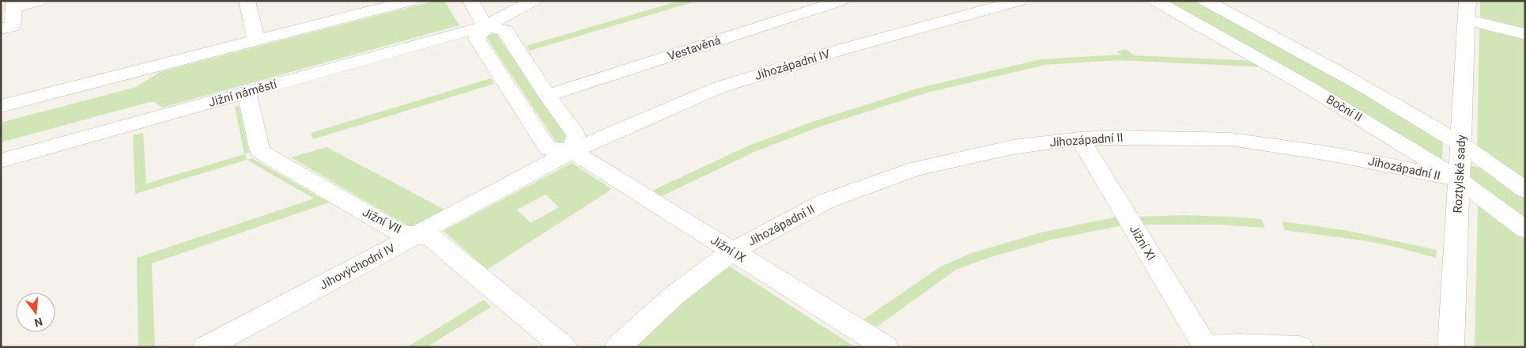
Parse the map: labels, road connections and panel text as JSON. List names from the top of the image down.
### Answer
{
  "streets": {
    "street": [
      "Vestavěná",
      "Jihozápadní IV",
      "Jižní náměstí",
      "Boční II",
      "Jihozápadní II",
      "Roztylské sady",
      "Jižní VII",
      "Jižní XI",
      "Jižní IX",
      "Jihovýchodní IV"
    ]
  },
  "crossings": [
    ["Jihozápadní IV", "Jižní IX"],
    ["Jihozápadní IV", "Jihovýchodní IV"],
    ["Jižní náměstí", "Jižní VII"],
    ["Jižní náměstí", "Jižní IX"],
    ["Boční II", "Jihozápadní II"],
    ["Boční II", "Roztylské sady"],
    ["Jihozápadní II", "Roztylské sady"],
    ["Jihozápadní II", "Jižní XI"],
    ["Jihozápadní II", "Jižní IX"],
    ["Jižní VII", "Jihovýchodní IV"],
    ["Jižní IX", "Jihovýchodní IV"]
  ],
  "north": "bottom"
}
